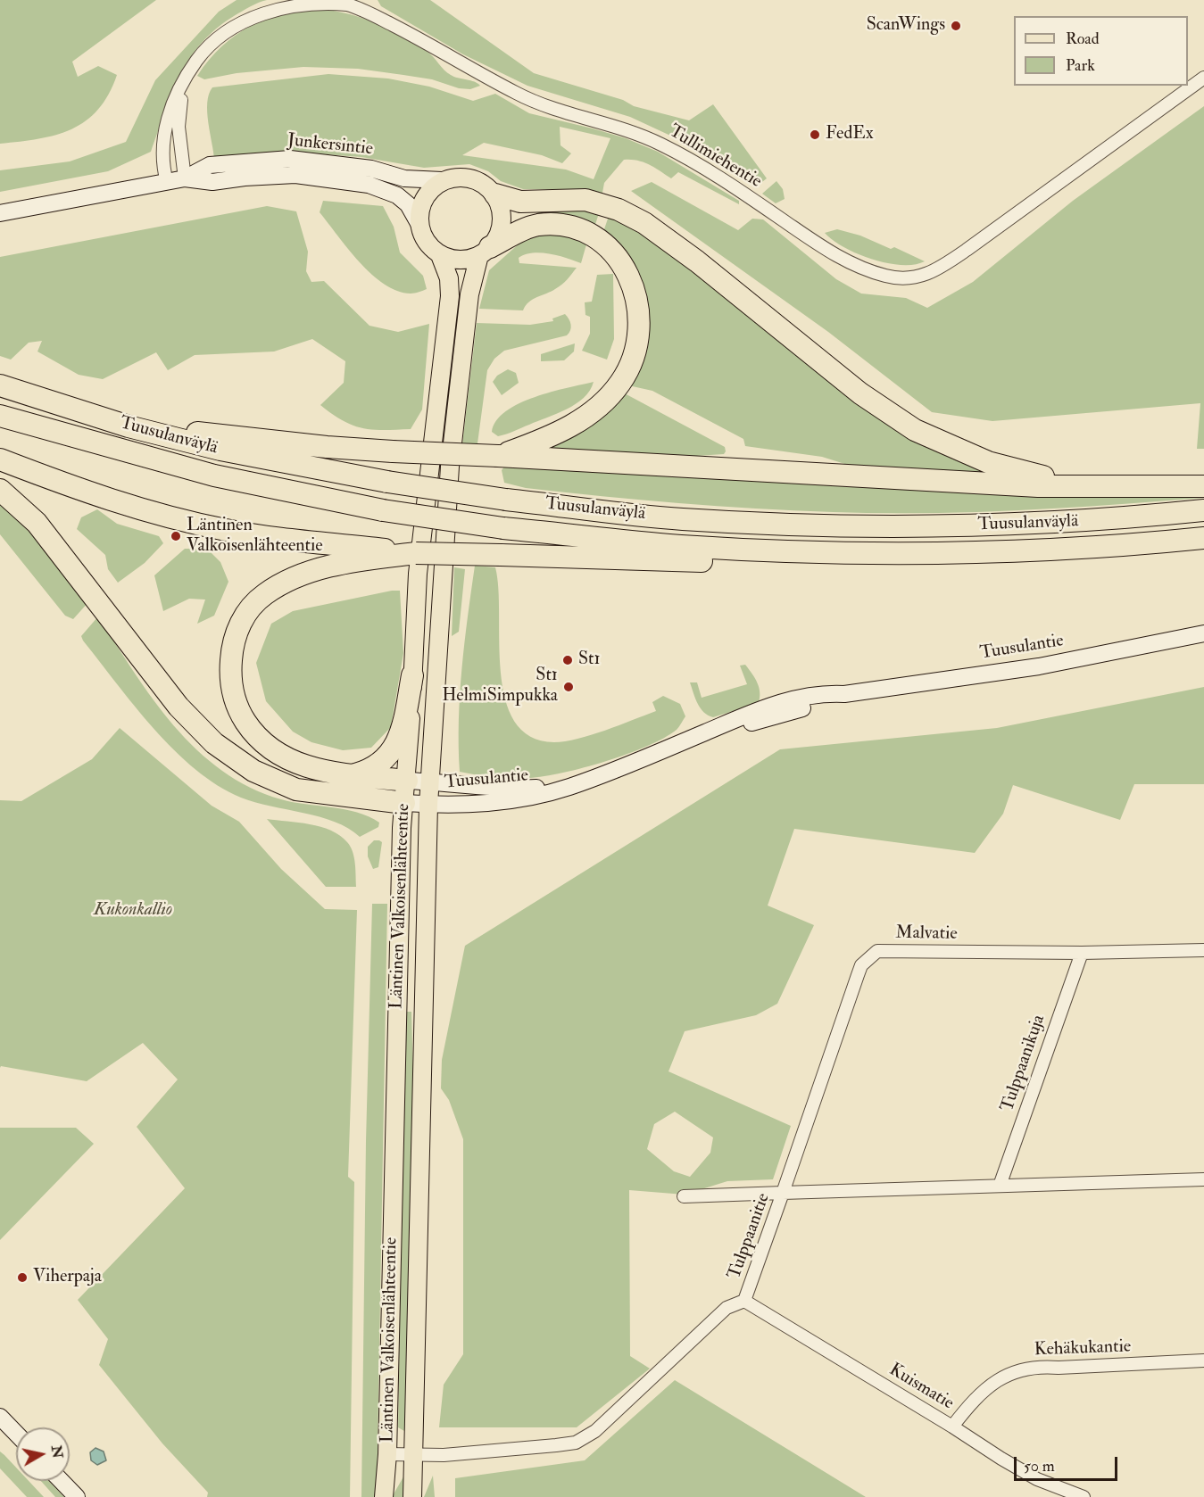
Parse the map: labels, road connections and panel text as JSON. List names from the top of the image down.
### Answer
{
  "streets": {
    "highway": ["Tuusulanväylä"],
    "main road": ["Junkersintie", "Tuusulantie", "Läntinen Valkoisenlähteentie"],
    "street": [
      "Tullimiehentie",
      "Malvatie",
      "Tulppaanikuja",
      "Tulppaanitie",
      "Kehäkukantie",
      "Kuismatie"
    ]
  },
  "crossings": [
    ["Junkersintie", "Tullimiehentie"],
    ["Junkersintie", "Läntinen Valkoisenlähteentie"],
    ["Tuusulantie", "Läntinen Valkoisenlähteentie"],
    ["Läntinen Valkoisenlähteentie", "Tulppaanitie"],
    ["Malvatie", "Tulppaanikuja"],
    ["Malvatie", "Tulppaanitie"],
    ["Tulppaanikuja", "Tulppaanitie"],
    ["Tulppaanitie", "Kuismatie"],
    ["Kehäkukantie", "Kuismatie"]
  ],
  "parks": ["Kukonkallio"],
  "places": [
    "ScanWings",
    "FedEx",
    "Läntinen Valkoisenlähteentie",
    "St1",
    "St1 HelmiSimpukka",
    "Viherpaja"
  ],
  "legend": ["Road", "Park"],
  "scale_bar": "50 m",
  "north": "right"
}
